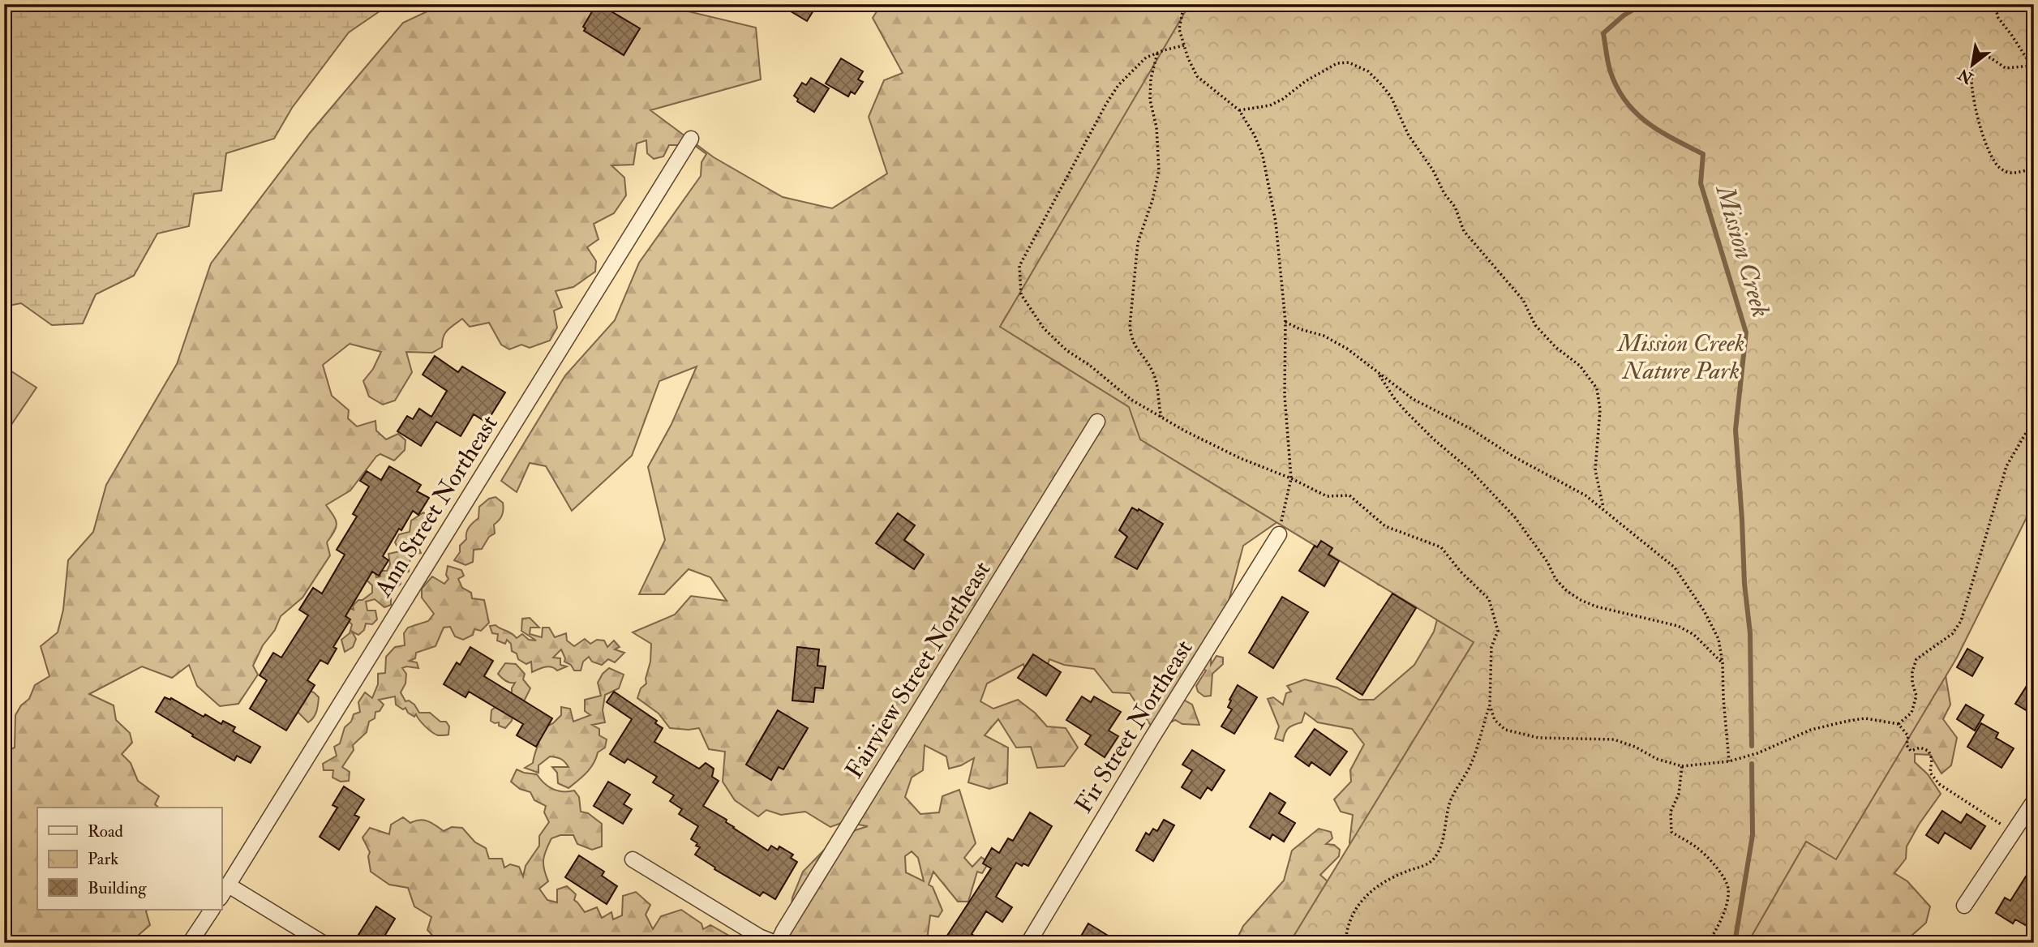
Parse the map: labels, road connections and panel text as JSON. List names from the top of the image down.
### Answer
{
  "streets": {
    "street": ["Ann Street Northeast", "Fairview Street Northeast", "Fir Street Northeast"]
  },
  "water": ["Mission Creek"],
  "parks": ["Mission Creek Nature Park"],
  "legend": ["Road", "Park", "Building"],
  "north": "bottom left"
}
